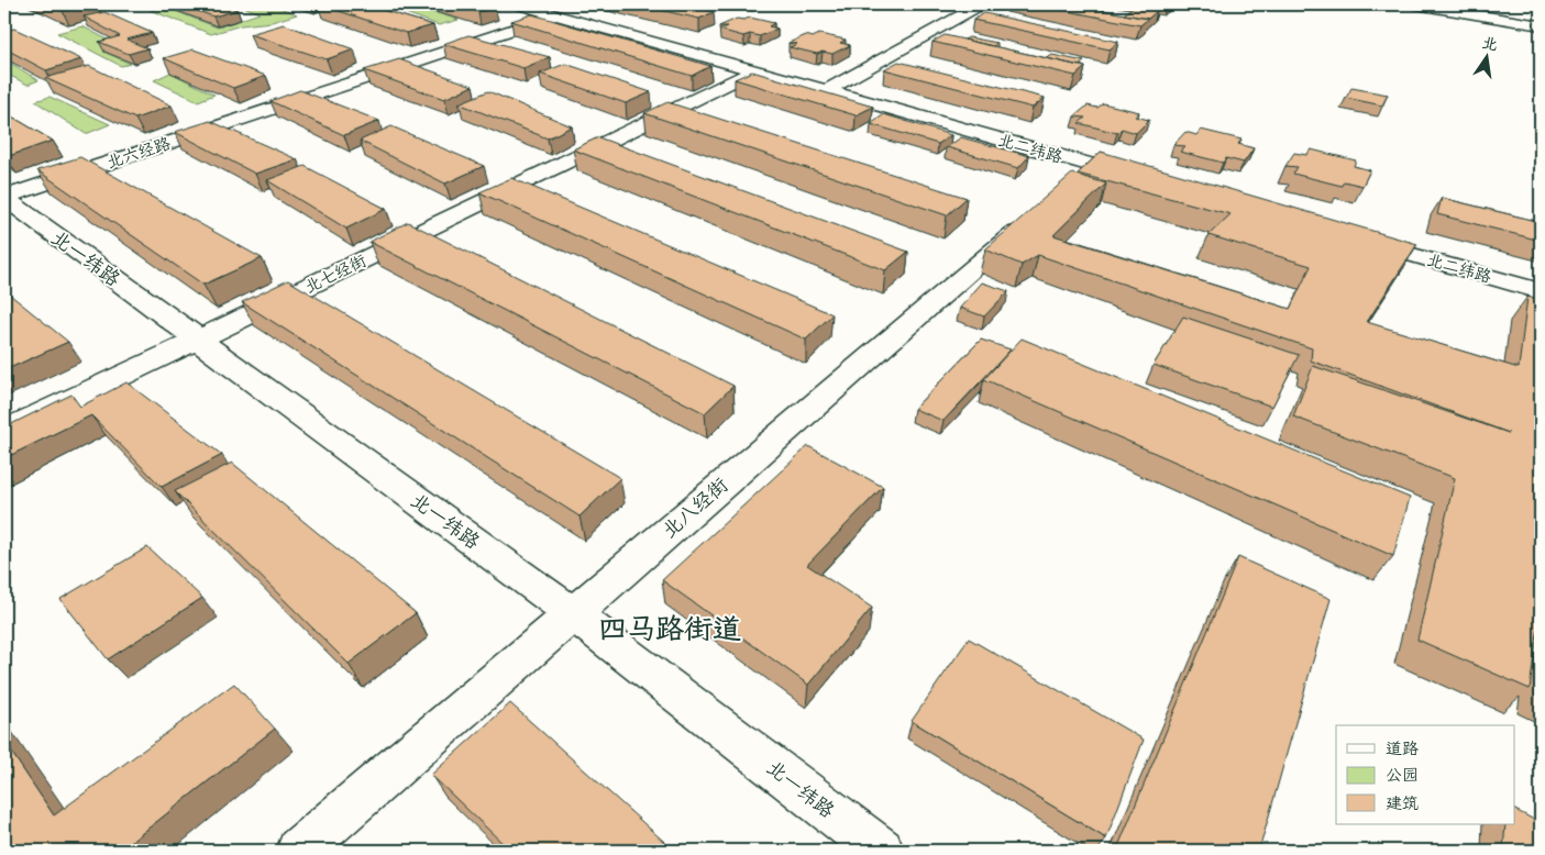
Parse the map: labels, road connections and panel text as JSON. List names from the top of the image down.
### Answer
{
  "streets": {
    "street": [
      "北二纬路",
      "北六经路",
      "北一纬路",
      "北七经街",
      "北八经街"
    ]
  },
  "crossings": [
    ["北二纬路", "北六经路"],
    ["北二纬路", "北七经街"],
    ["北六经路", "北一纬路"],
    ["北一纬路", "北七经街"],
    ["北一纬路", "北八经街"]
  ],
  "districts": ["四马路街道"],
  "legend": ["道路", "公园", "建筑"],
  "north": "top"
}
